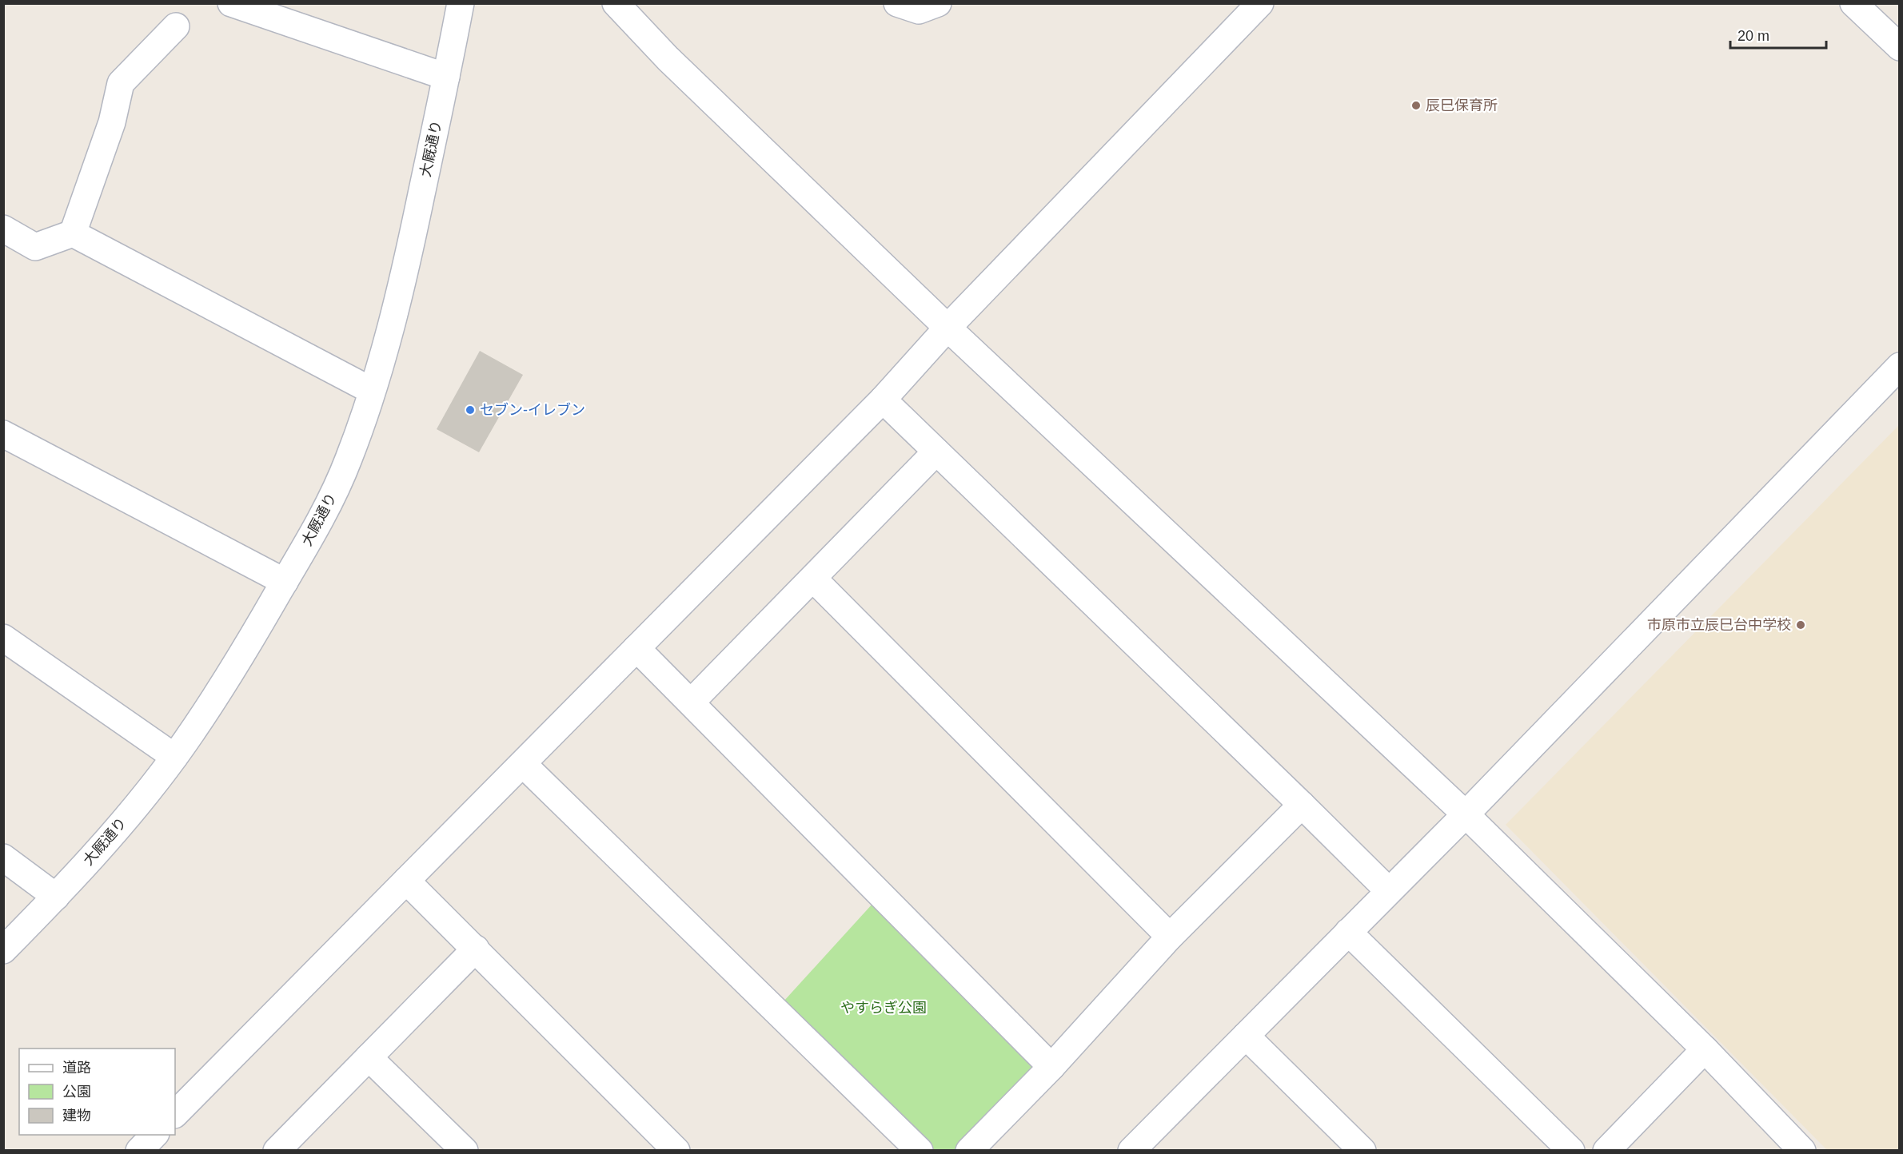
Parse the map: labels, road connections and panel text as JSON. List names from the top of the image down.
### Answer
{
  "streets": {
    "street": ["大厩通り"]
  },
  "parks": ["やすらぎ公園"],
  "places": ["辰巳保育所", "セブン-イレブン", "市原市立辰巳台中学校"],
  "legend": ["道路", "公園", "建物"],
  "scale_bar": "20 m"
}
